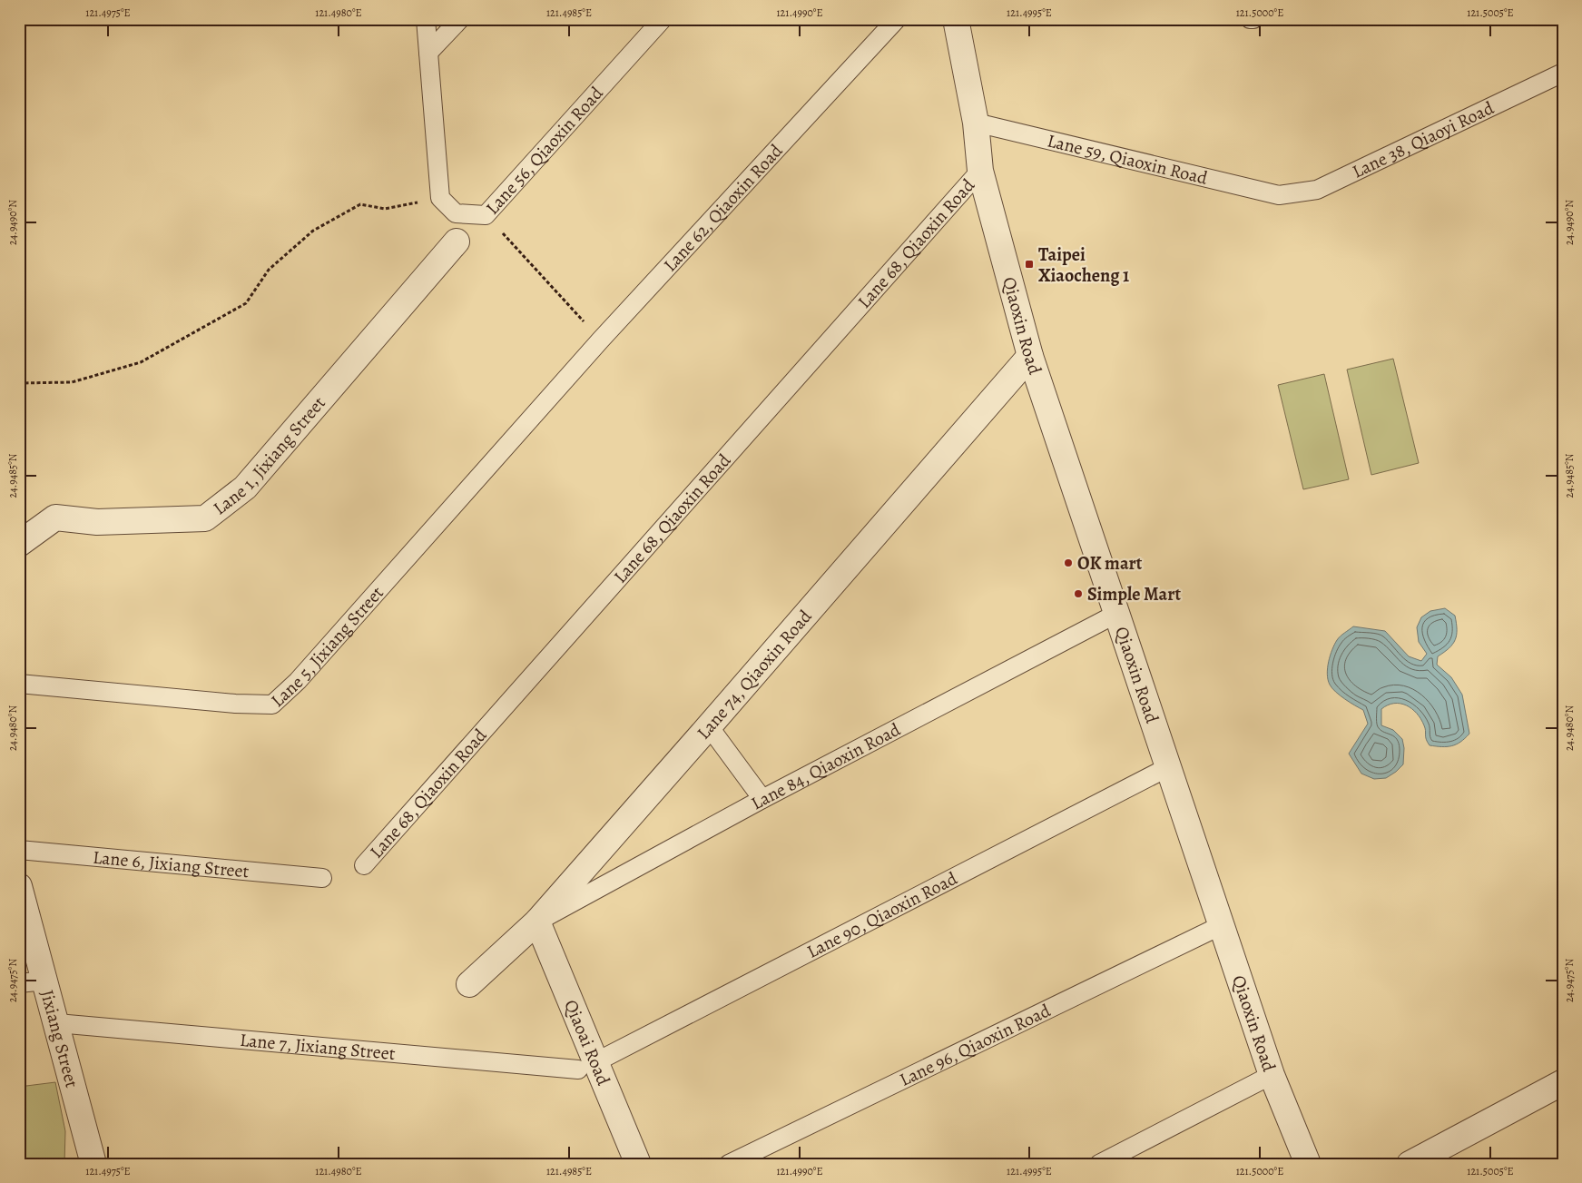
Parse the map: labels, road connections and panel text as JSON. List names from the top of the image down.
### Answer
{
  "streets": {
    "street": [
      "Qiaoxin Road",
      "Lane 1, Jixiang Street",
      "Lane 74, Qiaoxin Road",
      "Jixiang Street",
      "Qiaoai Road"
    ],
    "lane": [
      "Lane 38, Qiaoyi Road",
      "Lane 56, Qiaoxin Road",
      "Lane 59, Qiaoxin Road",
      "Lane 62, Qiaoxin Road",
      "Lane 68, Qiaoxin Road",
      "Lane 5, Jixiang Street",
      "Lane 84, Qiaoxin Road",
      "Lane 6, Jixiang Street",
      "Lane 90, Qiaoxin Road",
      "Lane 96, Qiaoxin Road",
      "Lane 7, Jixiang Street"
    ]
  },
  "crossings": [
    ["Lane 38, Qiaoyi Road", "Lane 59, Qiaoxin Road"],
    ["Lane 59, Qiaoxin Road", "Qiaoxin Road"],
    ["Lane 62, Qiaoxin Road", "Lane 5, Jixiang Street"],
    ["Lane 68, Qiaoxin Road", "Qiaoxin Road"],
    ["Qiaoxin Road", "Lane 74, Qiaoxin Road"],
    ["Qiaoxin Road", "Lane 84, Qiaoxin Road"],
    ["Qiaoxin Road", "Lane 90, Qiaoxin Road"],
    ["Qiaoxin Road", "Lane 96, Qiaoxin Road"],
    ["Lane 74, Qiaoxin Road", "Lane 84, Qiaoxin Road"],
    ["Lane 74, Qiaoxin Road", "Qiaoai Road"],
    ["Lane 84, Qiaoxin Road", "Qiaoai Road"],
    ["Lane 90, Qiaoxin Road", "Qiaoai Road"],
    ["Lane 90, Qiaoxin Road", "Lane 7, Jixiang Street"],
    ["Jixiang Street", "Lane 7, Jixiang Street"],
    ["Qiaoai Road", "Lane 7, Jixiang Street"]
  ],
  "places": {
    "transit": ["Taipei Xiaocheng 1"],
    "other": ["OK mart", "Simple Mart"]
  },
  "coordinates": [
    "121.4975°E",
    "121.4980°E",
    "121.4985°E",
    "121.4990°E",
    "121.4995°E",
    "121.5000°E",
    "121.5005°E",
    "24.9490°N",
    "24.9485°N",
    "24.9480°N",
    "24.9475°N"
  ]
}
